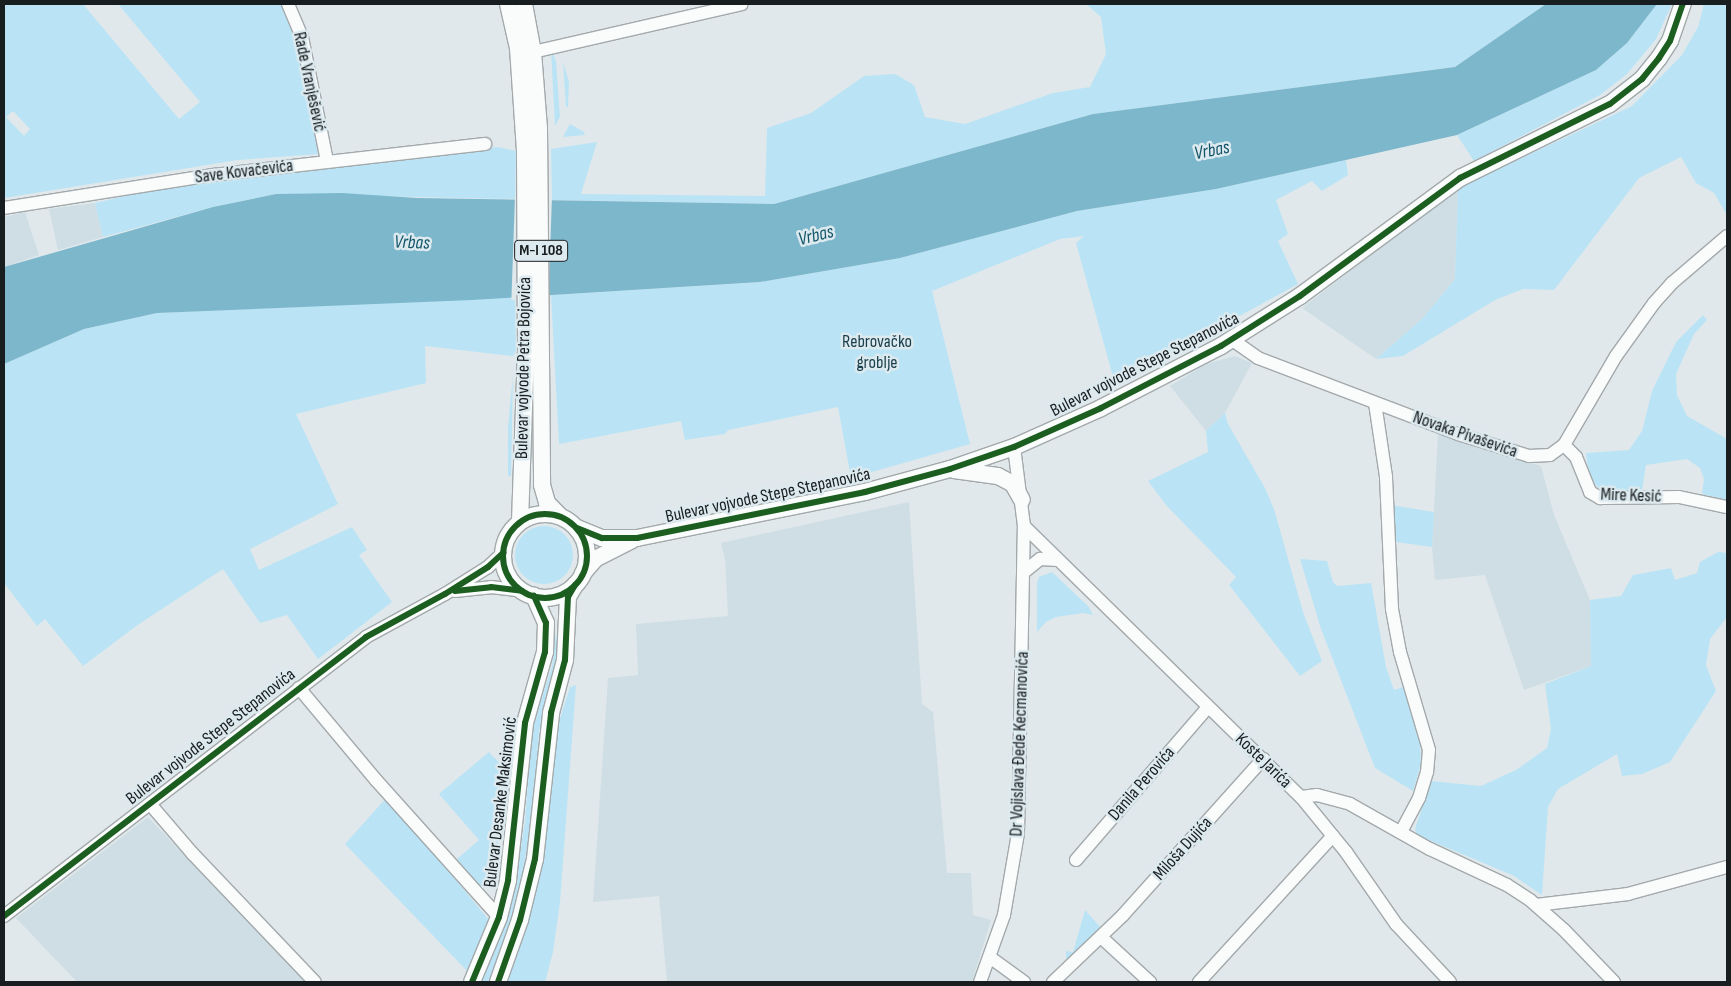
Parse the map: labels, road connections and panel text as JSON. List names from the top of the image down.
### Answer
{
  "streets": {
    "main road": [
      "M-I 108",
      "Bulevar vojvode Stepe Stepanovića",
      "Bulevar vojvode Petra Bojovića",
      "Bulevar Desanke Maksimović"
    ],
    "street": [
      "Rade Vranješević",
      "Save Kovačevića",
      "Novaka Pivaševića",
      "Mire Kesić",
      "Dr Vojislava Đede Kecmanovića",
      "Koste Jarića",
      "Danila Perovića",
      "Miloša Dujića"
    ]
  },
  "crossings": [
    ["Rade Vranješević", "Save Kovačevića"],
    ["M-I 108", "Bulevar vojvode Stepe Stepanovića"],
    ["M-I 108", "Bulevar vojvode Petra Bojovića"],
    ["M-I 108", "Bulevar Desanke Maksimović"],
    ["Bulevar vojvode Stepe Stepanovića", "Bulevar vojvode Petra Bojovića"],
    ["Bulevar vojvode Stepe Stepanovića", "Novaka Pivaševića"],
    ["Bulevar vojvode Stepe Stepanovića", "Dr Vojislava Đede Kecmanovića"],
    ["Bulevar vojvode Stepe Stepanovića", "Bulevar Desanke Maksimović"],
    ["Bulevar vojvode Petra Bojovića", "Bulevar Desanke Maksimović"],
    ["Novaka Pivaševića", "Mire Kesić"],
    ["Dr Vojislava Đede Kecmanovića", "Koste Jarića"],
    ["Koste Jarića", "Danila Perovića"],
    ["Koste Jarića", "Miloša Dujića"]
  ],
  "water": ["Vrbas"],
  "parks": ["Rebrovačko groblje"]
}
